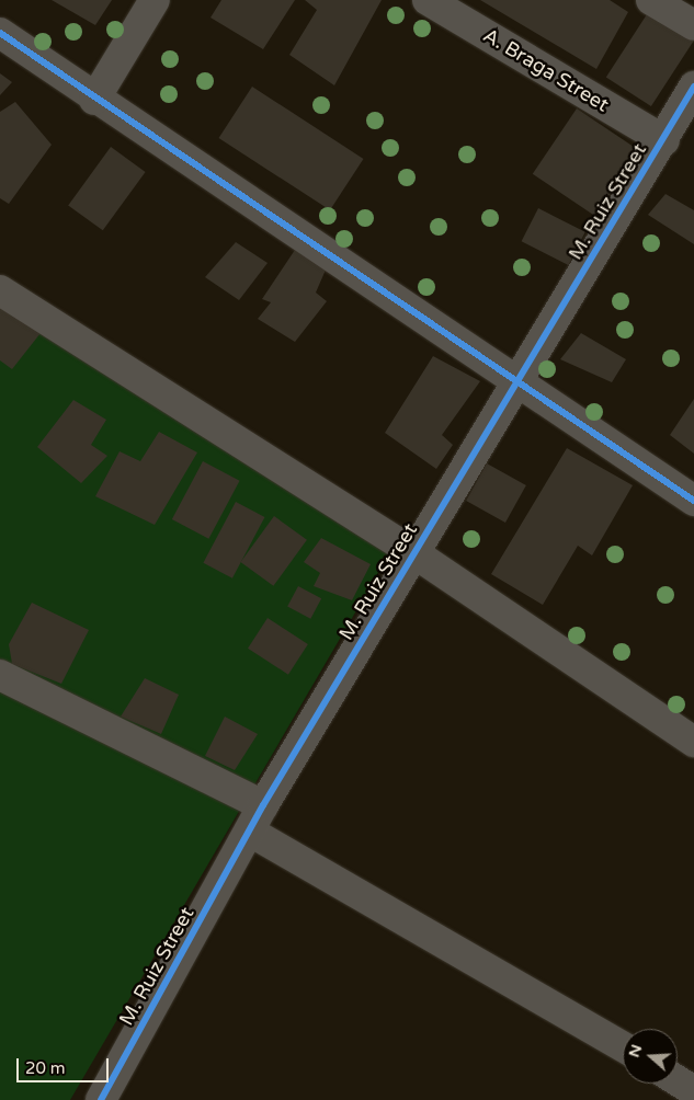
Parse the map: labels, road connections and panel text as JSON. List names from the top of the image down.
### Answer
{
  "streets": {
    "street": ["A. Braga Street", "M. Ruiz Street"]
  },
  "crossings": [
    ["A. Braga Street", "M. Ruiz Street"]
  ],
  "scale_bar": "20 m",
  "north": "left"
}
